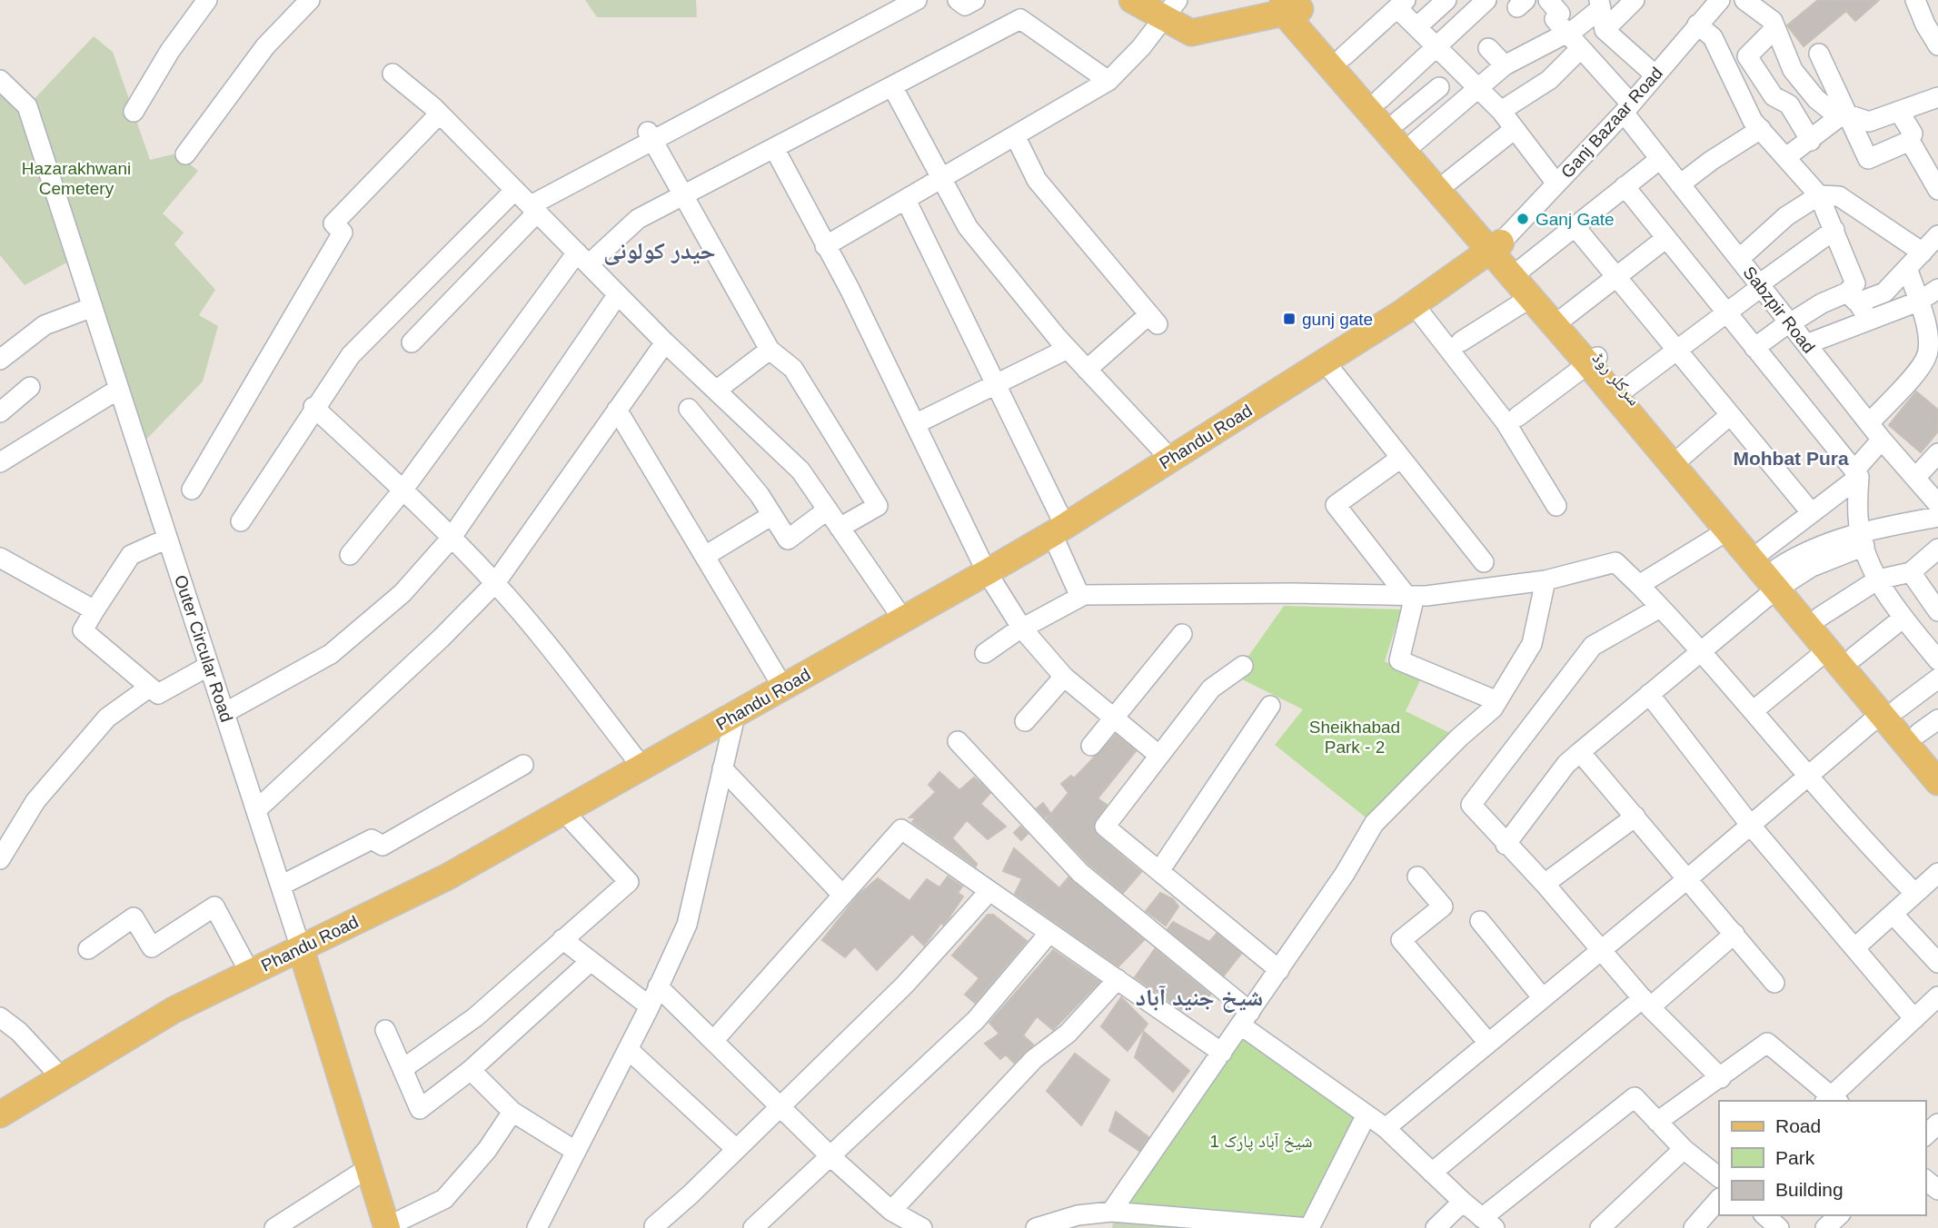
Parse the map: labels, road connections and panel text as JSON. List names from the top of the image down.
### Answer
{
  "streets": {
    "main road": ["سرکلر روڈ", "Phandu Road", "Outer Circular Road"],
    "street": ["Ganj Bazaar Road", "Sabzpir Road"]
  },
  "crossings": [
    ["Ganj Bazaar Road", "Sabzpir Road"],
    ["Ganj Bazaar Road", "سرکلر روڈ"],
    ["Ganj Bazaar Road", "Phandu Road"],
    ["سرکلر روڈ", "Phandu Road"],
    ["Phandu Road", "Outer Circular Road"]
  ],
  "districts": ["حیدر کولونی", "Mohbat Pura", "شیخ جنید آباد"],
  "parks": ["Hazarakhwani Cemetery", "Sheikhabad Park - 2", "شیخ آباد پارک 1"],
  "places": {
    "other": ["Ganj Gate"],
    "transit": ["gunj gate"]
  },
  "legend": ["Road", "Park", "Building"]
}
